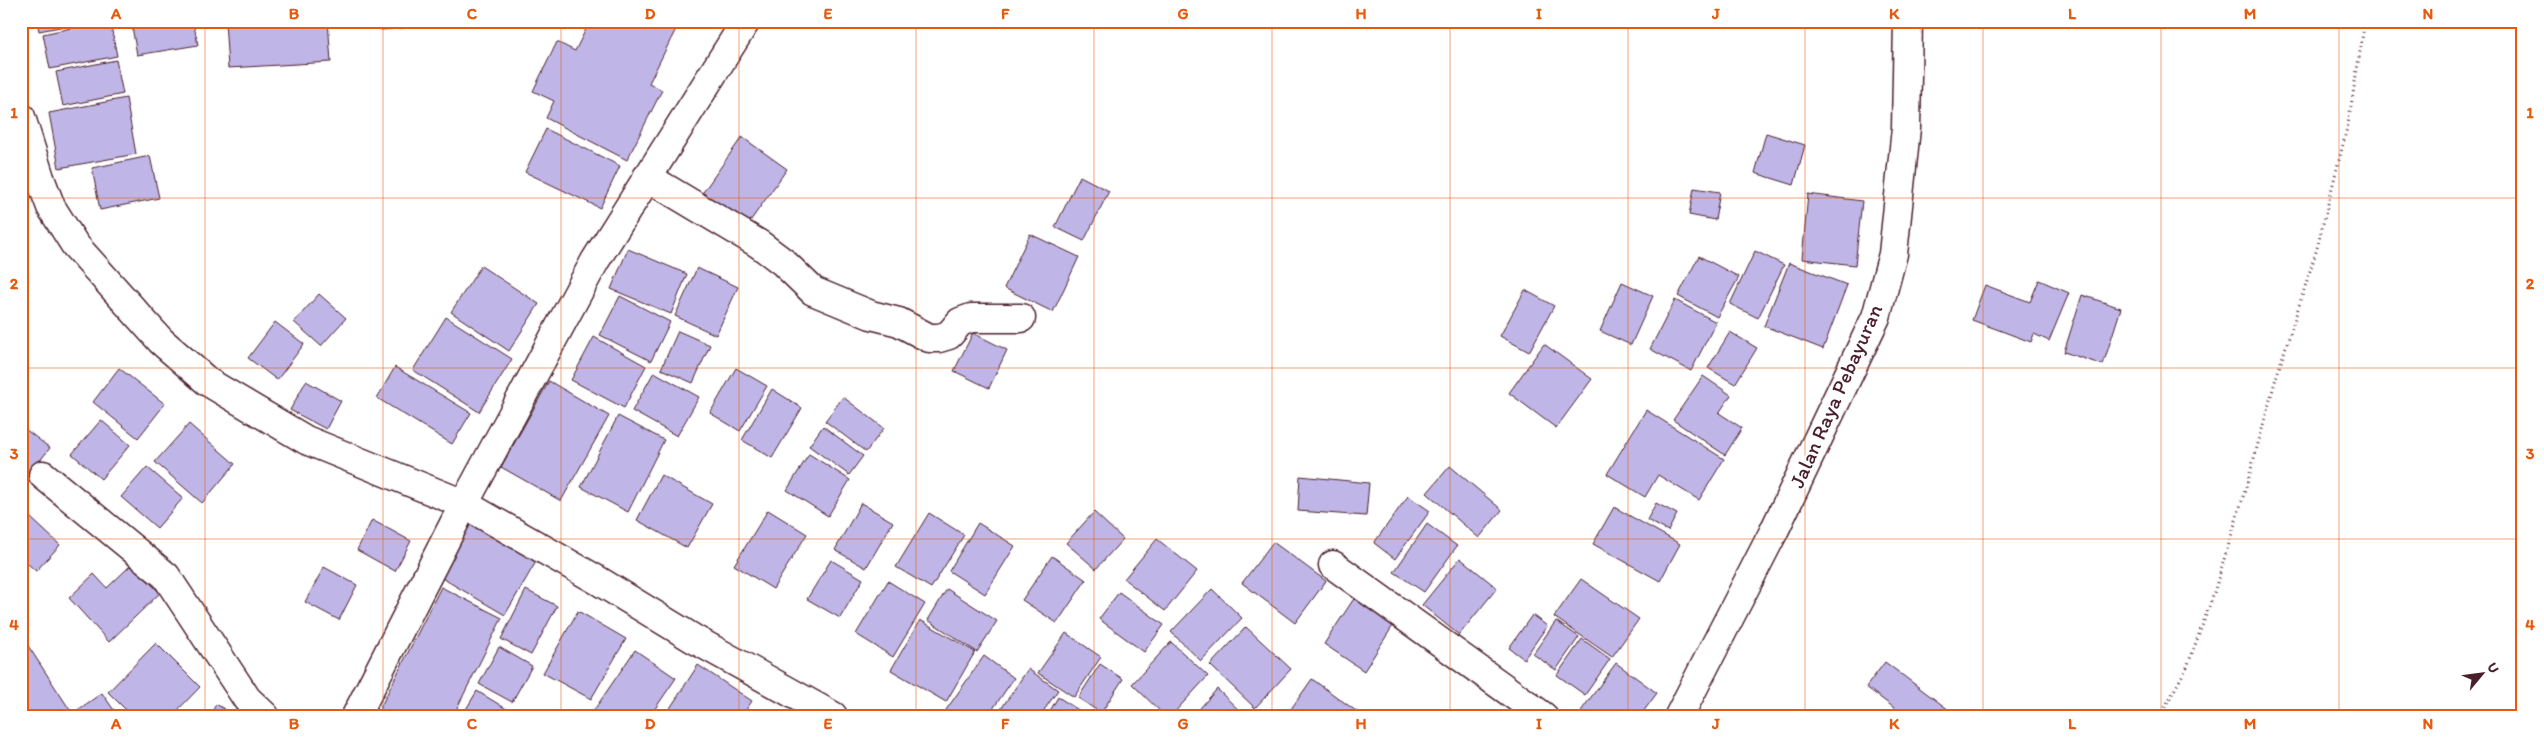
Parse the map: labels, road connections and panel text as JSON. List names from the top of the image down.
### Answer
{
  "streets": {
    "street": ["Jalan Raya Pebayuran"]
  },
  "north": "top right",
  "grid": {
    "columns": [
      "A",
      "B",
      "C",
      "D",
      "E",
      "F",
      "G",
      "H",
      "I",
      "J",
      "K",
      "L",
      "M",
      "N"
    ],
    "rows": [
      "1",
      "2",
      "3",
      "4"
    ]
  }
}
